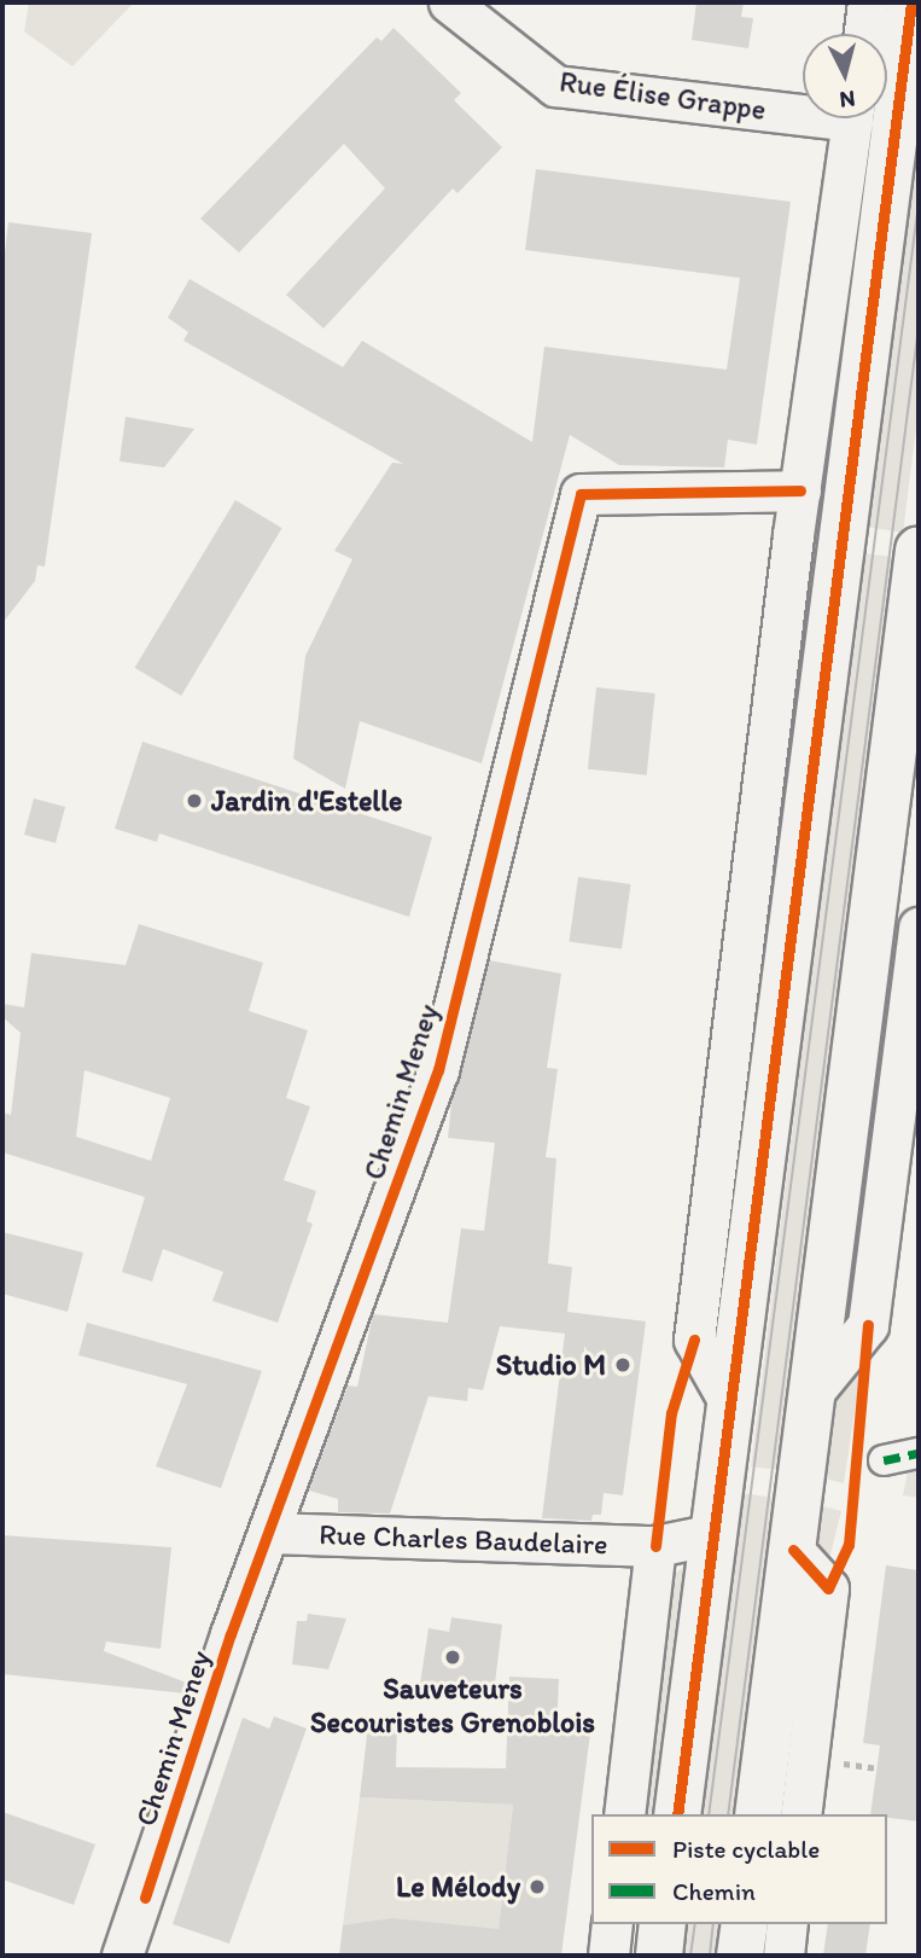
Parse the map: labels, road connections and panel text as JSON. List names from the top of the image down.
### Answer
{
  "streets": {
    "street": ["Rue Élise Grappe", "Chemin Meney", "Rue Charles Baudelaire"]
  },
  "crossings": [
    ["Chemin Meney", "Rue Charles Baudelaire"]
  ],
  "places": [
    "Jardin d'Estelle",
    "Studio M",
    "Sauveteurs Secouristes Grenoblois",
    "Le Mélody"
  ],
  "legend": ["Piste cyclable", "Chemin"],
  "north": "bottom"
}
